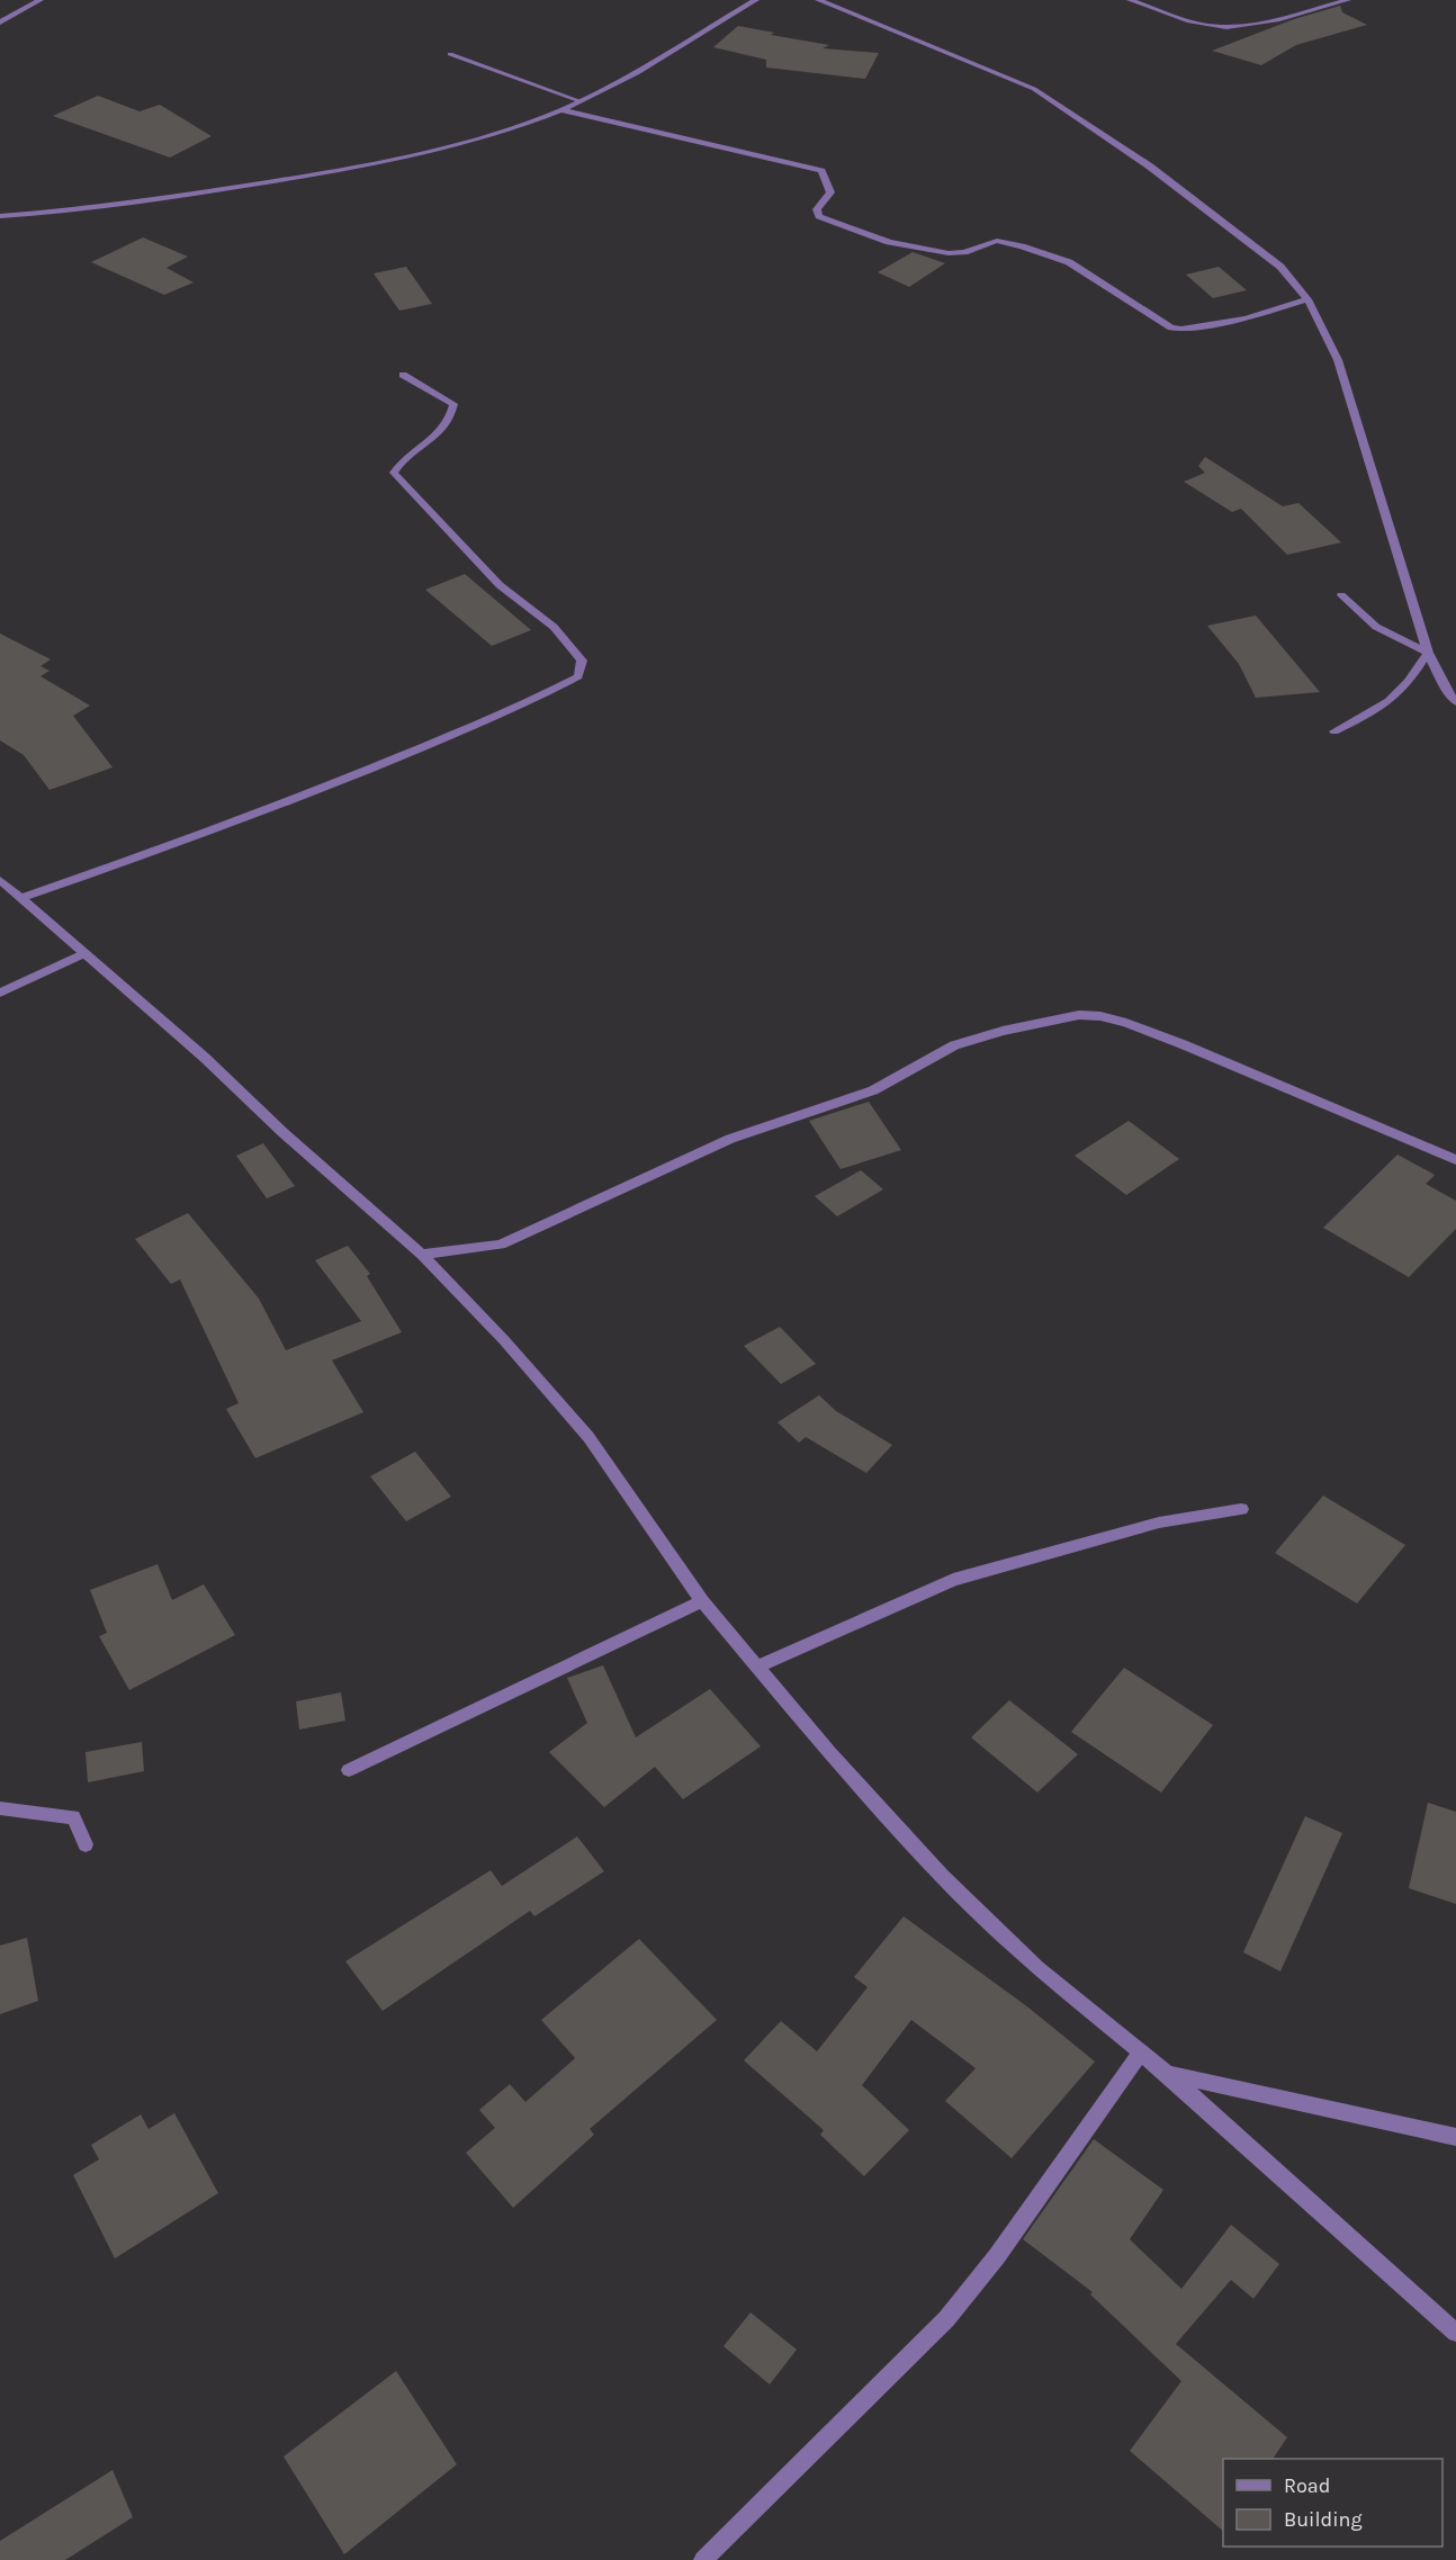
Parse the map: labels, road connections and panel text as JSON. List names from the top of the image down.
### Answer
{
  "legend": ["Road", "Building"]
}
